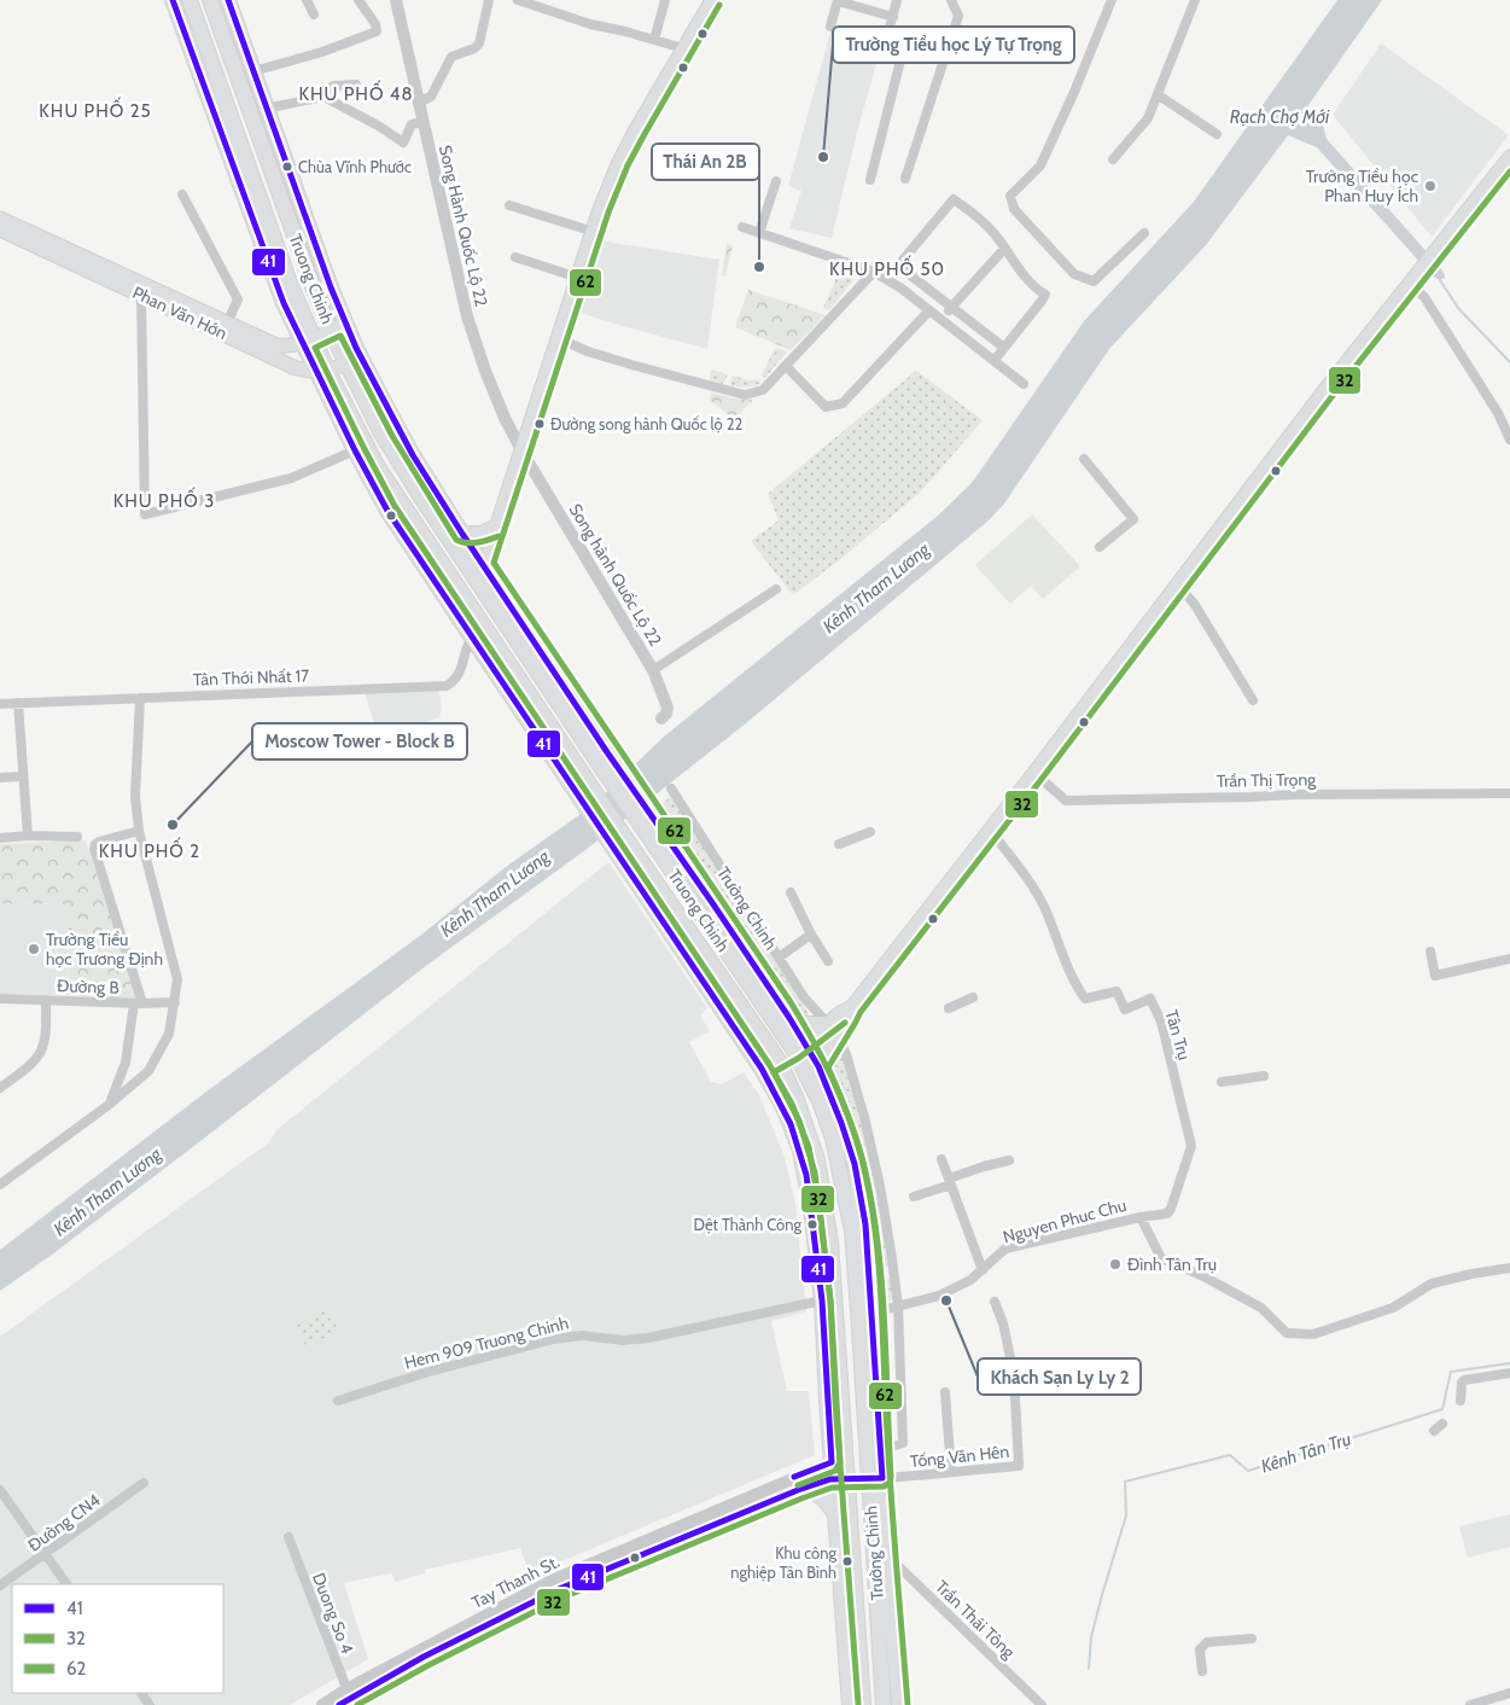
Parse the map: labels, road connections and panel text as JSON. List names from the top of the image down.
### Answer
{
  "streets": {
    "main road": ["Truong Chinh", "Phan Văn Hớn", "Trường Chinh"],
    "street": [
      "Song Hành Quốc Lộ 22",
      "Song hành Quốc Lộ 22",
      "Tân Thới Nhất 17",
      "Trần Thị Trọng",
      "Đường B",
      "Tân Trụ",
      "Nguyen Phuc Chu",
      "Hem 909 Truong Chinh",
      "Tống Văn Hên",
      "Đường CN4",
      "Tay Thanh St.",
      "Duong So 4",
      "Trần Thái Tông"
    ]
  },
  "crossings": [
    ["Song Hành Quốc Lộ 22", "Song hành Quốc Lộ 22"],
    ["Truong Chinh", "Phan Văn Hớn"],
    ["Truong Chinh", "Trường Chinh"],
    ["Trường Chinh", "Nguyen Phuc Chu"],
    ["Trường Chinh", "Hem 909 Truong Chinh"],
    ["Trường Chinh", "Tống Văn Hên"],
    ["Trường Chinh", "Tay Thanh St."],
    ["Trường Chinh", "Trần Thái Tông"],
    ["Tân Trụ", "Nguyen Phuc Chu"],
    ["Tay Thanh St.", "Duong So 4"]
  ],
  "districts": [
    "KHU PHỐ 48",
    "KHU PHỐ 25",
    "KHU PHỐ 50",
    "KHU PHỐ 3",
    "KHU PHỐ 2"
  ],
  "water": ["Rạch Chợ Mới", "Kênh Tham Lương", "Kênh Tân Trụ"],
  "places": [
    "Trường Tiểu học Lý Tự Trọng",
    "Chùa Vĩnh Phước",
    "Trường Tiểu học Phan Huy Ích",
    "Thái An 2B",
    "Đường song hành Quốc lộ 22",
    "Moscow Tower - Block B",
    "Trường Tiểu học Trương Định",
    "Dệt Thành Công",
    "Đình Tân Trụ",
    "Khách Sạn Ly Ly 2",
    "Khu công nghiệp Tân Bình"
  ],
  "lines": ["transit line 41", "transit line 62", "transit line 32"],
  "legend": ["41", "32", "62"]
}
